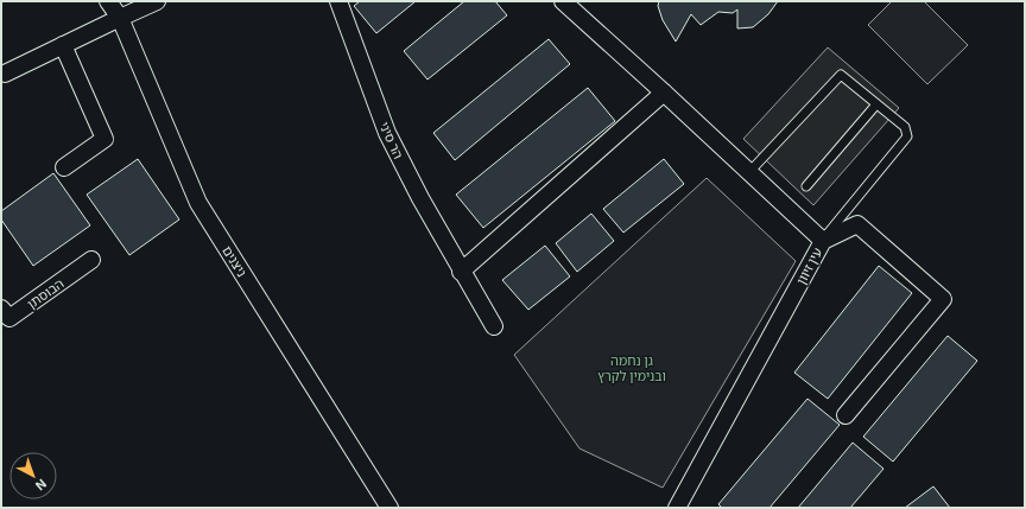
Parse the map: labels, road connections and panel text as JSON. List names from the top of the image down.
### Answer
{
  "streets": {
    "street": [
      "הר סיני",
      "ניצנים",
      "עין זיוון",
      "הבוסתן"
    ]
  },
  "parks": ["גן נחמה ובנימין לקרץ"],
  "north": "bottom right"
}
